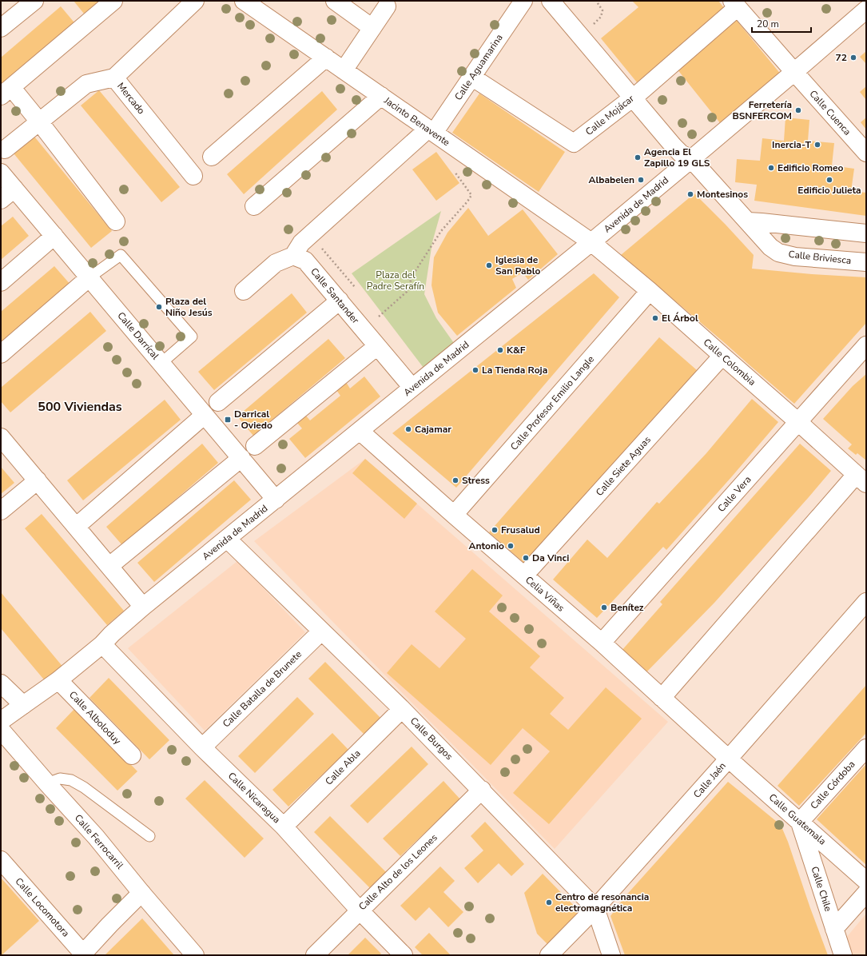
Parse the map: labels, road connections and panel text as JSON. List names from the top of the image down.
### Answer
{
  "streets": {
    "street": [
      "Calle Aguamarina",
      "Mercado",
      "Calle Cuenca",
      "Calle Mojácar",
      "Jacinto Benavente",
      "Avenida de Madrid",
      "Calle Briviesca",
      "Calle Santander",
      "Calle Darrícal",
      "Calle Colombia",
      "Calle Profesor Emilio Langle",
      "Calle Siete Aguas",
      "Calle Vera",
      "Celia Viñas",
      "Calle Batalla de Brunete",
      "Calle Alboloduy",
      "Calle Burgos",
      "Calle Abla",
      "Calle Jaén",
      "Calle Córdoba",
      "Calle Nicaragua",
      "Calle Guatemala",
      "Calle Ferrocarril",
      "Calle Alto de los Leones",
      "Calle Chile",
      "Calle Locomotora"
    ]
  },
  "crossings": [
    ["Calle Aguamarina", "Calle Mojácar"],
    ["Calle Aguamarina", "Jacinto Benavente"],
    ["Calle Aguamarina", "Calle Santander"],
    ["Calle Cuenca", "Calle Mojácar"],
    ["Calle Cuenca", "Avenida de Madrid"],
    ["Calle Mojácar", "Calle Briviesca"],
    ["Jacinto Benavente", "Avenida de Madrid"],
    ["Jacinto Benavente", "Calle Colombia"],
    ["Avenida de Madrid", "Calle Briviesca"],
    ["Avenida de Madrid", "Calle Santander"],
    ["Avenida de Madrid", "Calle Darrícal"],
    ["Avenida de Madrid", "Calle Colombia"],
    ["Avenida de Madrid", "Celia Viñas"],
    ["Avenida de Madrid", "Calle Alboloduy"],
    ["Avenida de Madrid", "Calle Burgos"],
    ["Avenida de Madrid", "Calle Nicaragua"],
    ["Calle Colombia", "Calle Profesor Emilio Langle"],
    ["Calle Colombia", "Calle Siete Aguas"],
    ["Calle Colombia", "Calle Vera"],
    ["Calle Profesor Emilio Langle", "Celia Viñas"],
    ["Calle Siete Aguas", "Celia Viñas"],
    ["Calle Vera", "Celia Viñas"],
    ["Celia Viñas", "Calle Jaén"],
    ["Celia Viñas", "Calle Guatemala"],
    ["Calle Batalla de Brunete", "Calle Burgos"],
    ["Calle Batalla de Brunete", "Calle Nicaragua"],
    ["Calle Burgos", "Calle Abla"],
    ["Calle Burgos", "Calle Jaén"],
    ["Calle Burgos", "Calle Alto de los Leones"],
    ["Calle Abla", "Calle Nicaragua"],
    ["Calle Jaén", "Calle Guatemala"],
    ["Calle Córdoba", "Calle Guatemala"],
    ["Calle Córdoba", "Calle Chile"],
    ["Calle Nicaragua", "Calle Alto de los Leones"],
    ["Calle Guatemala", "Calle Chile"]
  ],
  "districts": ["500 Viviendas"],
  "parks": ["Plaza del Padre Serafín"],
  "places": {
    "other": [
      "72",
      "Ferretería BSNFERCOM",
      "Inercia-T",
      "Agencia El Zapillo 19 GLS",
      "Edificio Romeo",
      "Albabelen",
      "Edificio Julieta",
      "Montesinos",
      "Iglesia de San Pablo",
      "Plaza del Niño Jesús",
      "El Árbol",
      "K&F",
      "La Tienda Roja",
      "Cajamar",
      "Stress",
      "Frusalud",
      "Antonio",
      "Da Vinci",
      "Benítez",
      "Centro de resonancia electromagnética"
    ],
    "transit": ["Darrical - Oviedo"]
  },
  "scale_bar": "20 m"
}
